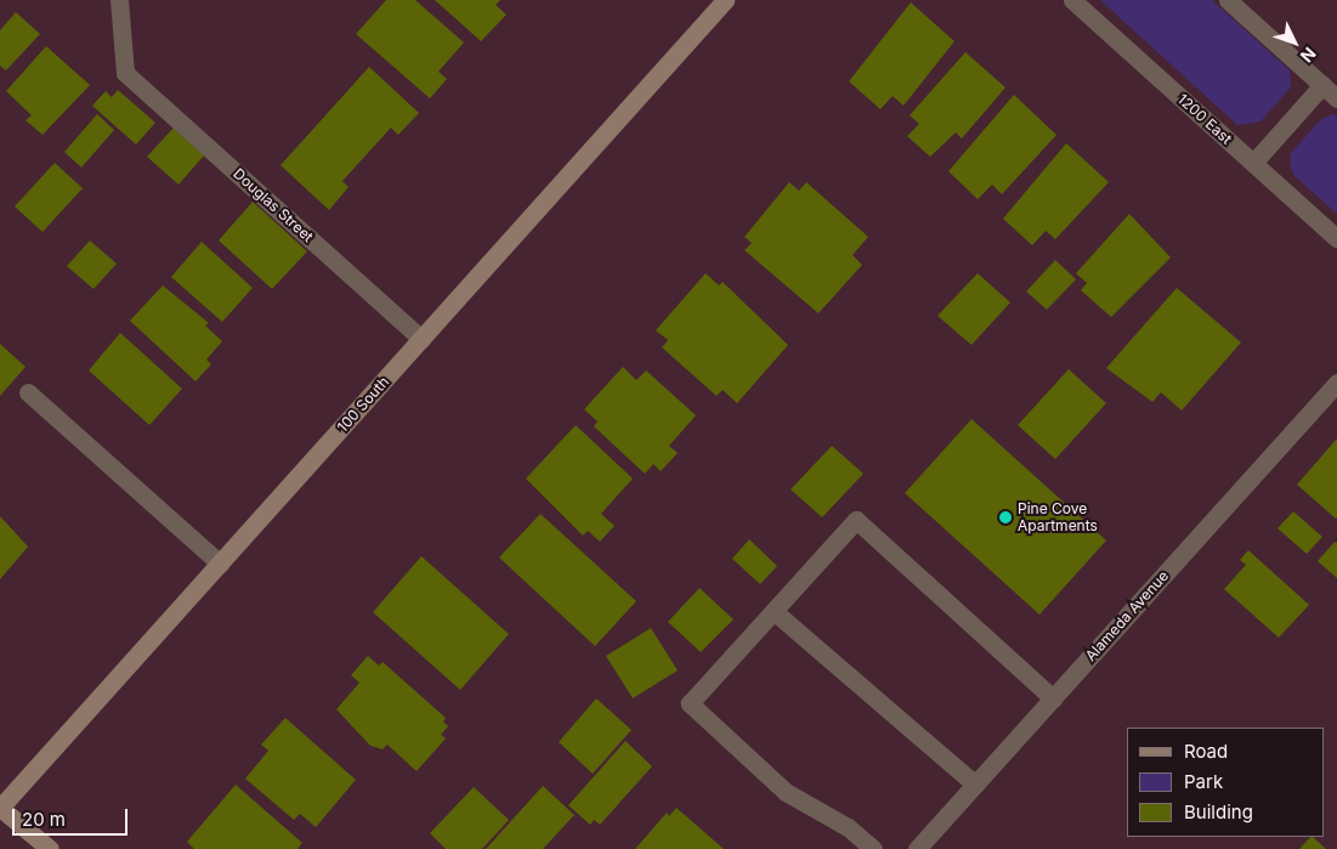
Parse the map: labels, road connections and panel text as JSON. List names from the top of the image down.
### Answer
{
  "streets": {
    "main road": ["100 South"],
    "street": ["1200 East", "Douglas Street", "Alameda Avenue"]
  },
  "crossings": [
    ["Douglas Street", "100 South"]
  ],
  "places": ["Pine Cove Apartments"],
  "legend": ["Road", "Park", "Building"],
  "scale_bar": "20 m",
  "north": "bottom right"
}
